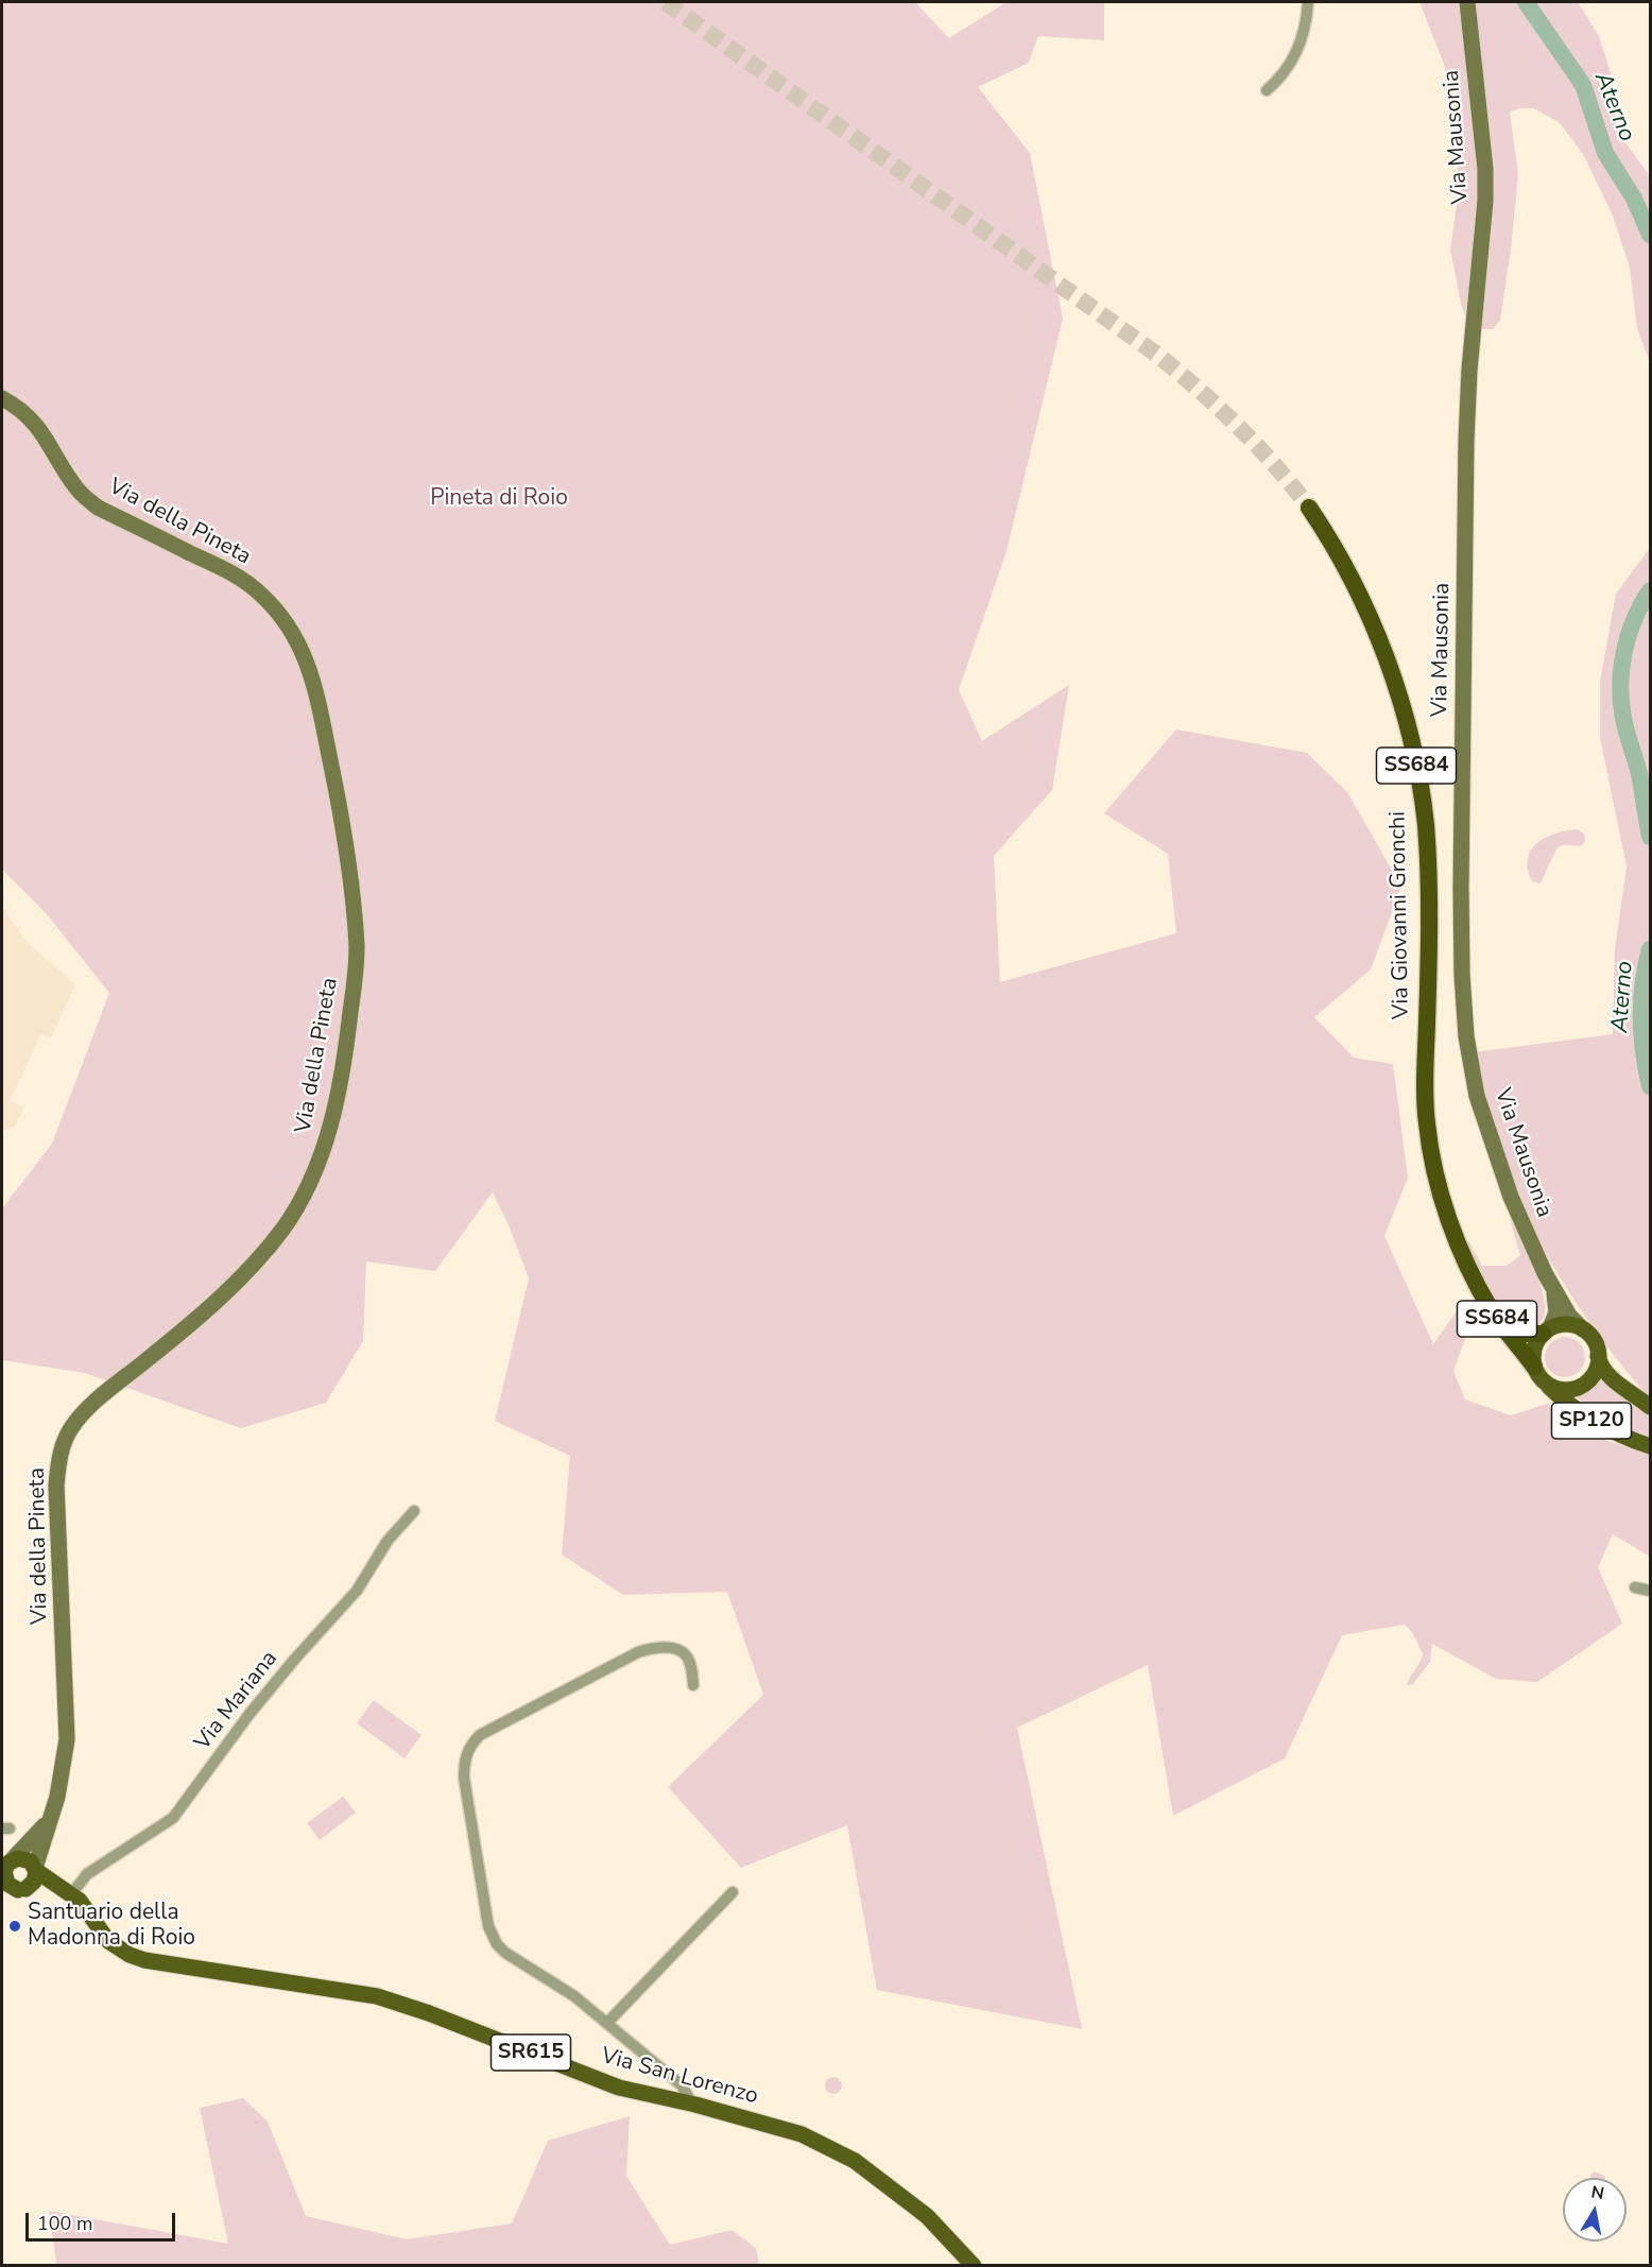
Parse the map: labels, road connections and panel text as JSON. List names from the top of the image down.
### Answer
{
  "streets": {
    "highway": ["SS684", "Via Giovanni Gronchi"],
    "main road": [
      "Via Mausonia",
      "Via della Pineta",
      "SP120",
      "SR615",
      "Via San Lorenzo"
    ],
    "street": ["Via Mariana"]
  },
  "crossings": [
    ["Via Mausonia", "Via Giovanni Gronchi"],
    ["Via Mausonia", "SP120"],
    ["Via della Pineta", "SR615"],
    ["Via della Pineta", "Via San Lorenzo"],
    ["Via Giovanni Gronchi", "SP120"],
    ["Via Mariana", "Via San Lorenzo"],
    ["SR615", "Via San Lorenzo"]
  ],
  "water": ["Aterno"],
  "parks": ["Pineta di Roio"],
  "places": ["Santuario della Madonna di Roio"],
  "scale_bar": "100 m",
  "north": "top"
}
